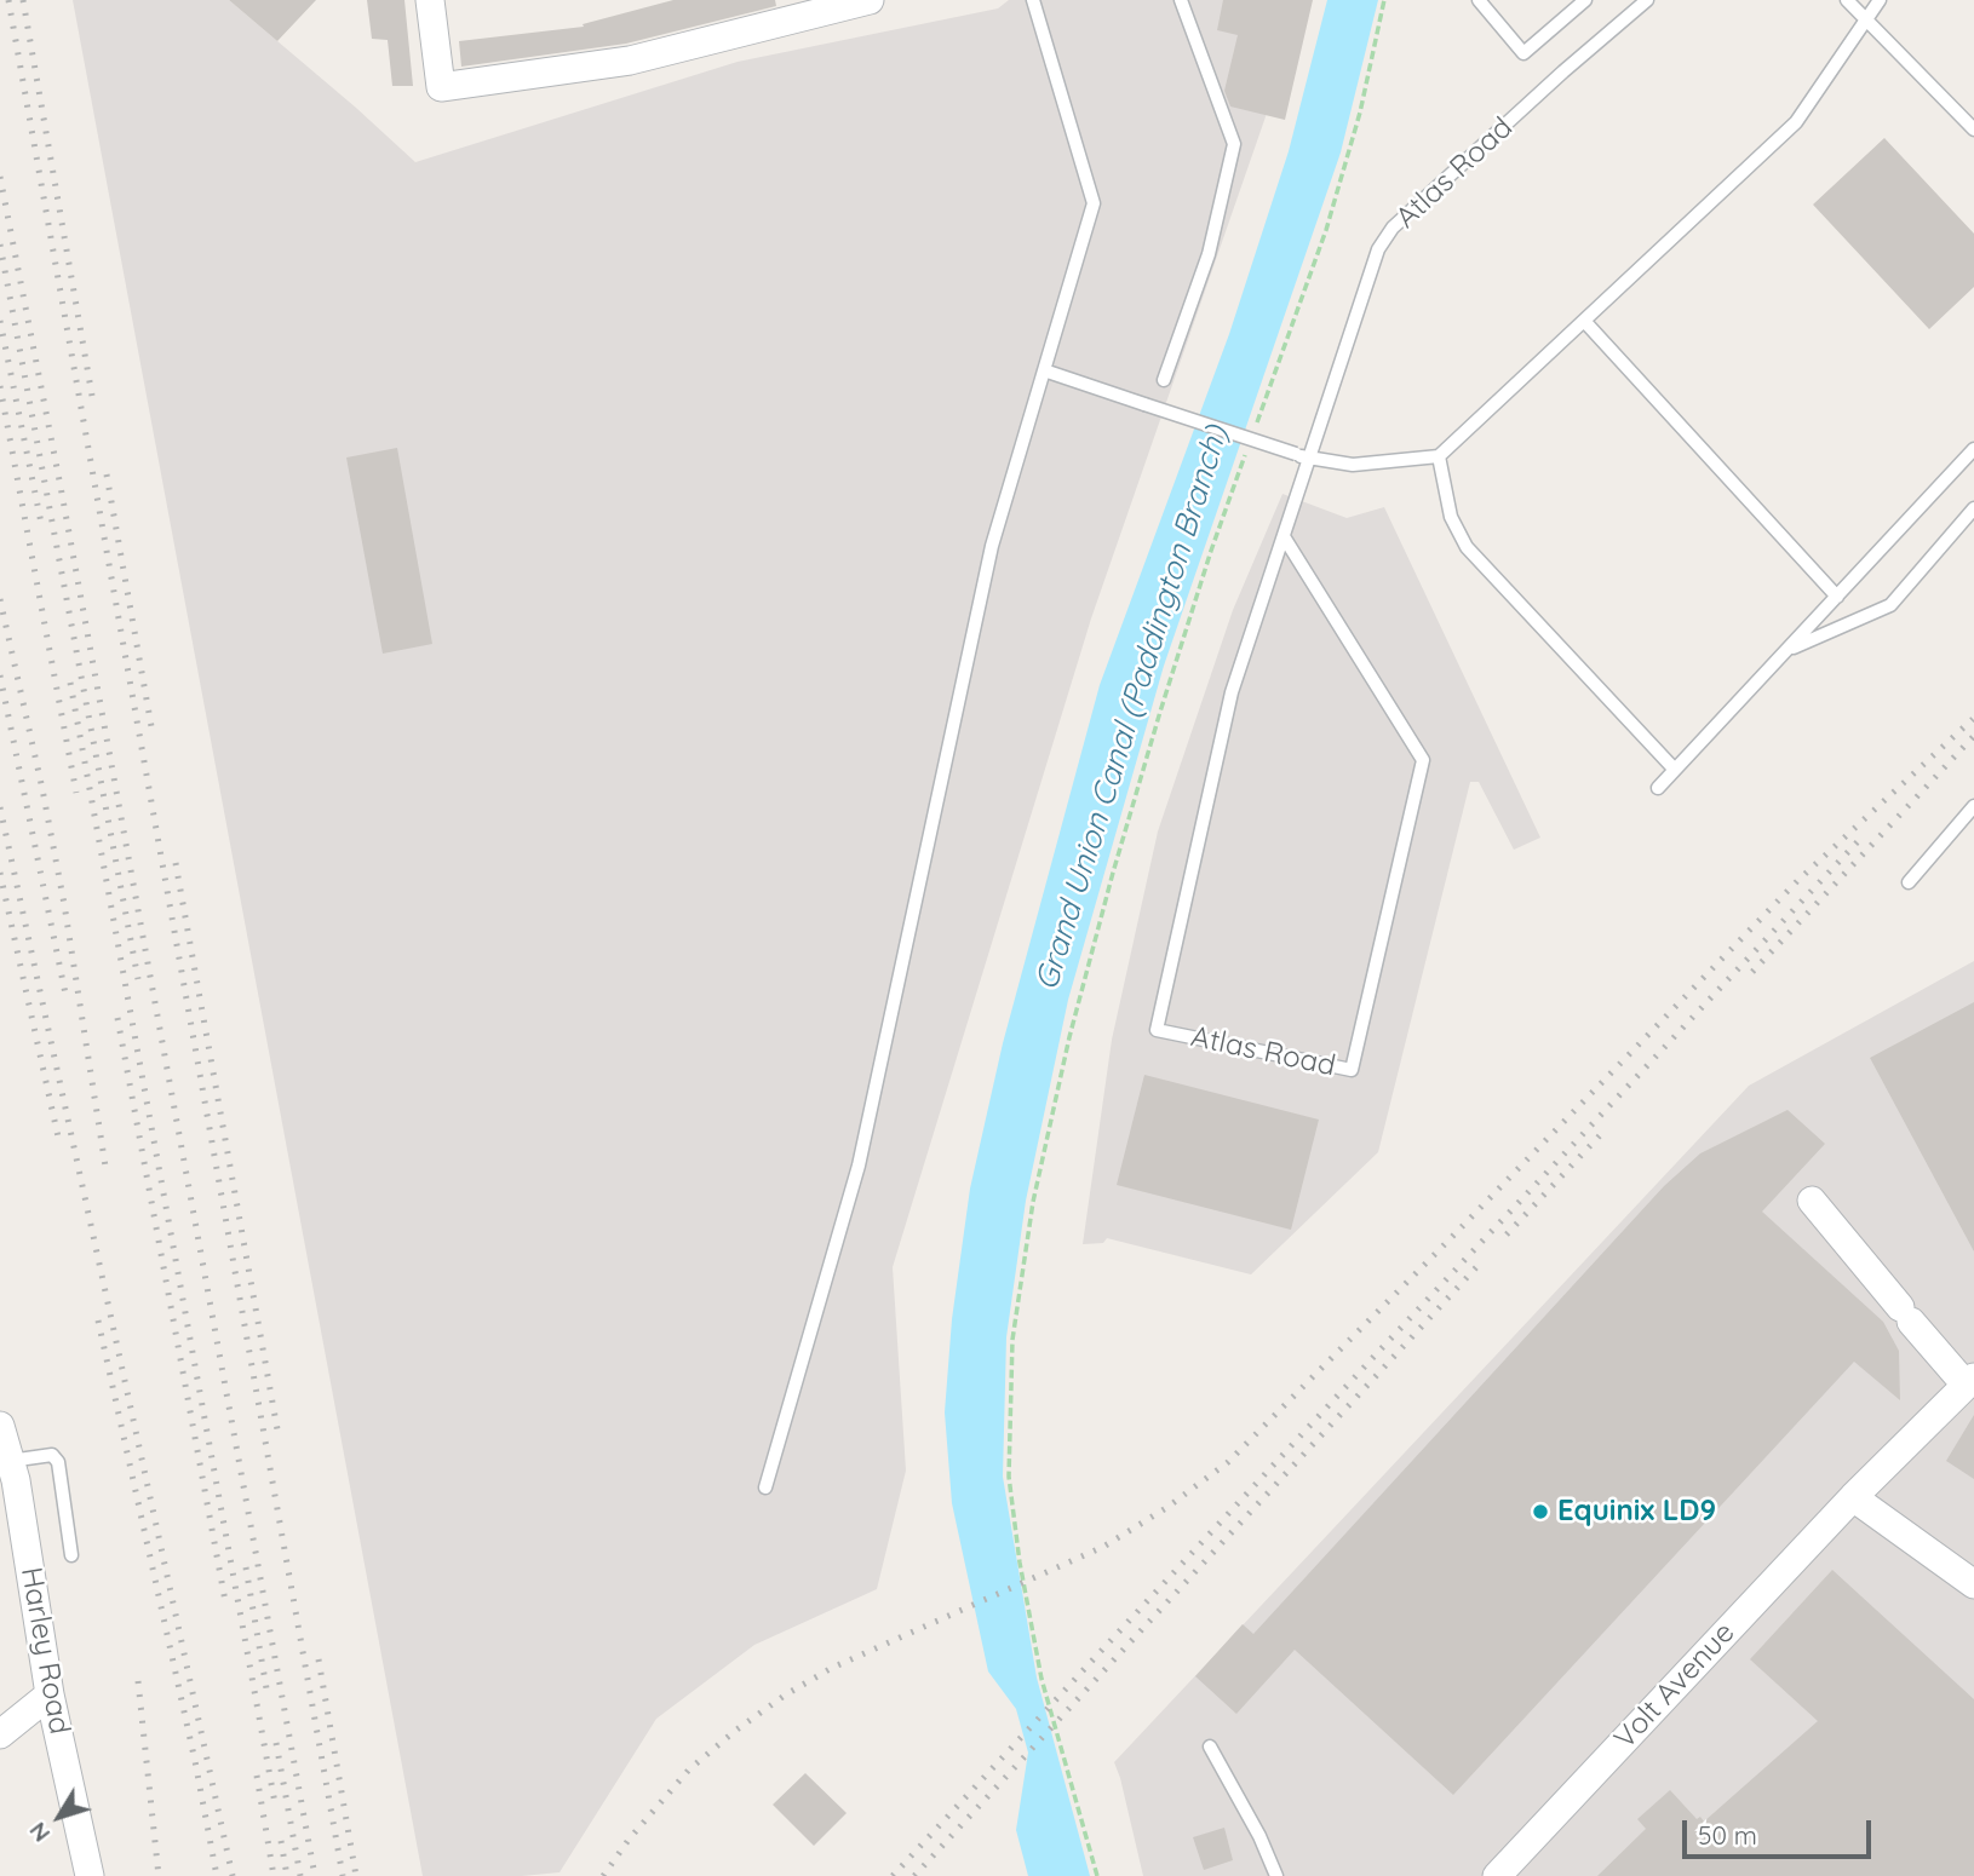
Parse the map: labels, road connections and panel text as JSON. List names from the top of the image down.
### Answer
{
  "streets": {
    "street": ["Harley Road", "Volt Avenue"],
    "lane": ["Atlas Road"]
  },
  "water": ["Grand Union Canal (Paddington Branch)"],
  "places": ["Equinix LD9"],
  "scale_bar": "50 m",
  "north": "bottom left"
}
